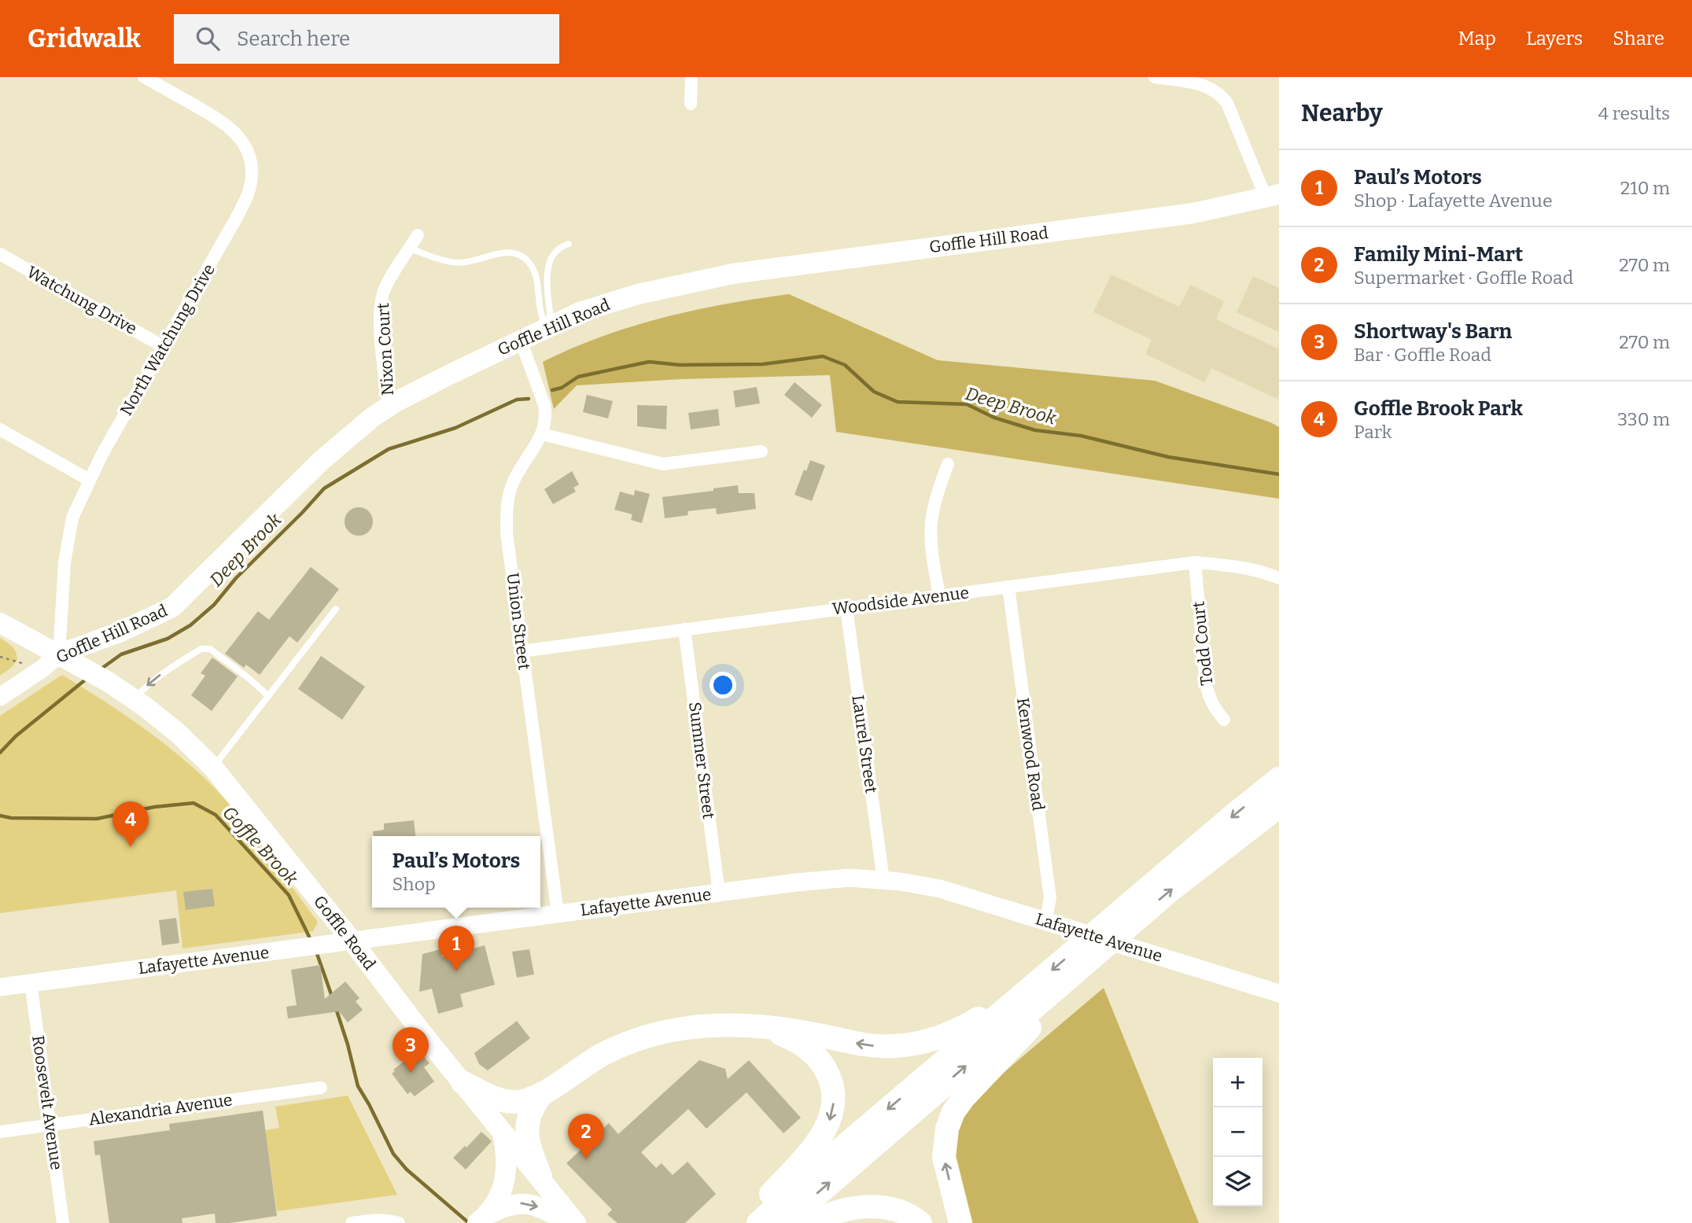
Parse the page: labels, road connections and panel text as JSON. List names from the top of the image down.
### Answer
{
  "streets": {
    "main road": ["Goffle Hill Road", "Goffle Road"],
    "street": [
      "Watchung Drive",
      "North Watchung Drive",
      "Nixon Court",
      "Woodside Avenue",
      "Union Street",
      "Todd Court",
      "Laurel Street",
      "Kenwood Road",
      "Summer Street",
      "Lafayette Avenue",
      "Roosevelt Avenue",
      "Alexandria Avenue"
    ]
  },
  "crossings": [
    ["Goffle Hill Road", "North Watchung Drive"],
    ["Goffle Hill Road", "Nixon Court"],
    ["Goffle Hill Road", "Union Street"],
    ["Goffle Hill Road", "Goffle Road"],
    ["Watchung Drive", "North Watchung Drive"],
    ["North Watchung Drive", "Goffle Road"],
    ["Woodside Avenue", "Union Street"],
    ["Woodside Avenue", "Todd Court"],
    ["Woodside Avenue", "Laurel Street"],
    ["Woodside Avenue", "Kenwood Road"],
    ["Woodside Avenue", "Summer Street"],
    ["Union Street", "Lafayette Avenue"],
    ["Laurel Street", "Lafayette Avenue"],
    ["Kenwood Road", "Lafayette Avenue"],
    ["Summer Street", "Lafayette Avenue"],
    ["Lafayette Avenue", "Goffle Road"],
    ["Lafayette Avenue", "Roosevelt Avenue"],
    ["Roosevelt Avenue", "Alexandria Avenue"]
  ],
  "water": ["Deep Brook", "Goffle Brook"],
  "page": {
    "header": "Gridwalk",
    "search": "Search here",
    "nav": ["Map", "Layers", "Share"],
    "heading": ["Nearby", "4 results"],
    "list": [
      {
        "mark": "1",
        "name": "Paul’s Motors",
        "note": "Shop · Lafayette Avenue",
        "value": "210 m"
      },
      {
        "mark": "2",
        "name": "Family Mini-Mart",
        "note": "Supermarket · Goffle Road",
        "value": "270 m"
      },
      {
        "mark": "3",
        "name": "Shortway's Barn",
        "note": "Bar · Goffle Road",
        "value": "270 m"
      },
      {
        "mark": "4",
        "name": "Goffle Brook Park",
        "note": "Park",
        "value": "330 m"
      }
    ],
    "pins": [
      "4",
      "1",
      "3",
      "2"
    ],
    "popup": ["Paul’s Motors", "Shop"],
    "map_buttons": ["+", "−"]
  }
}
